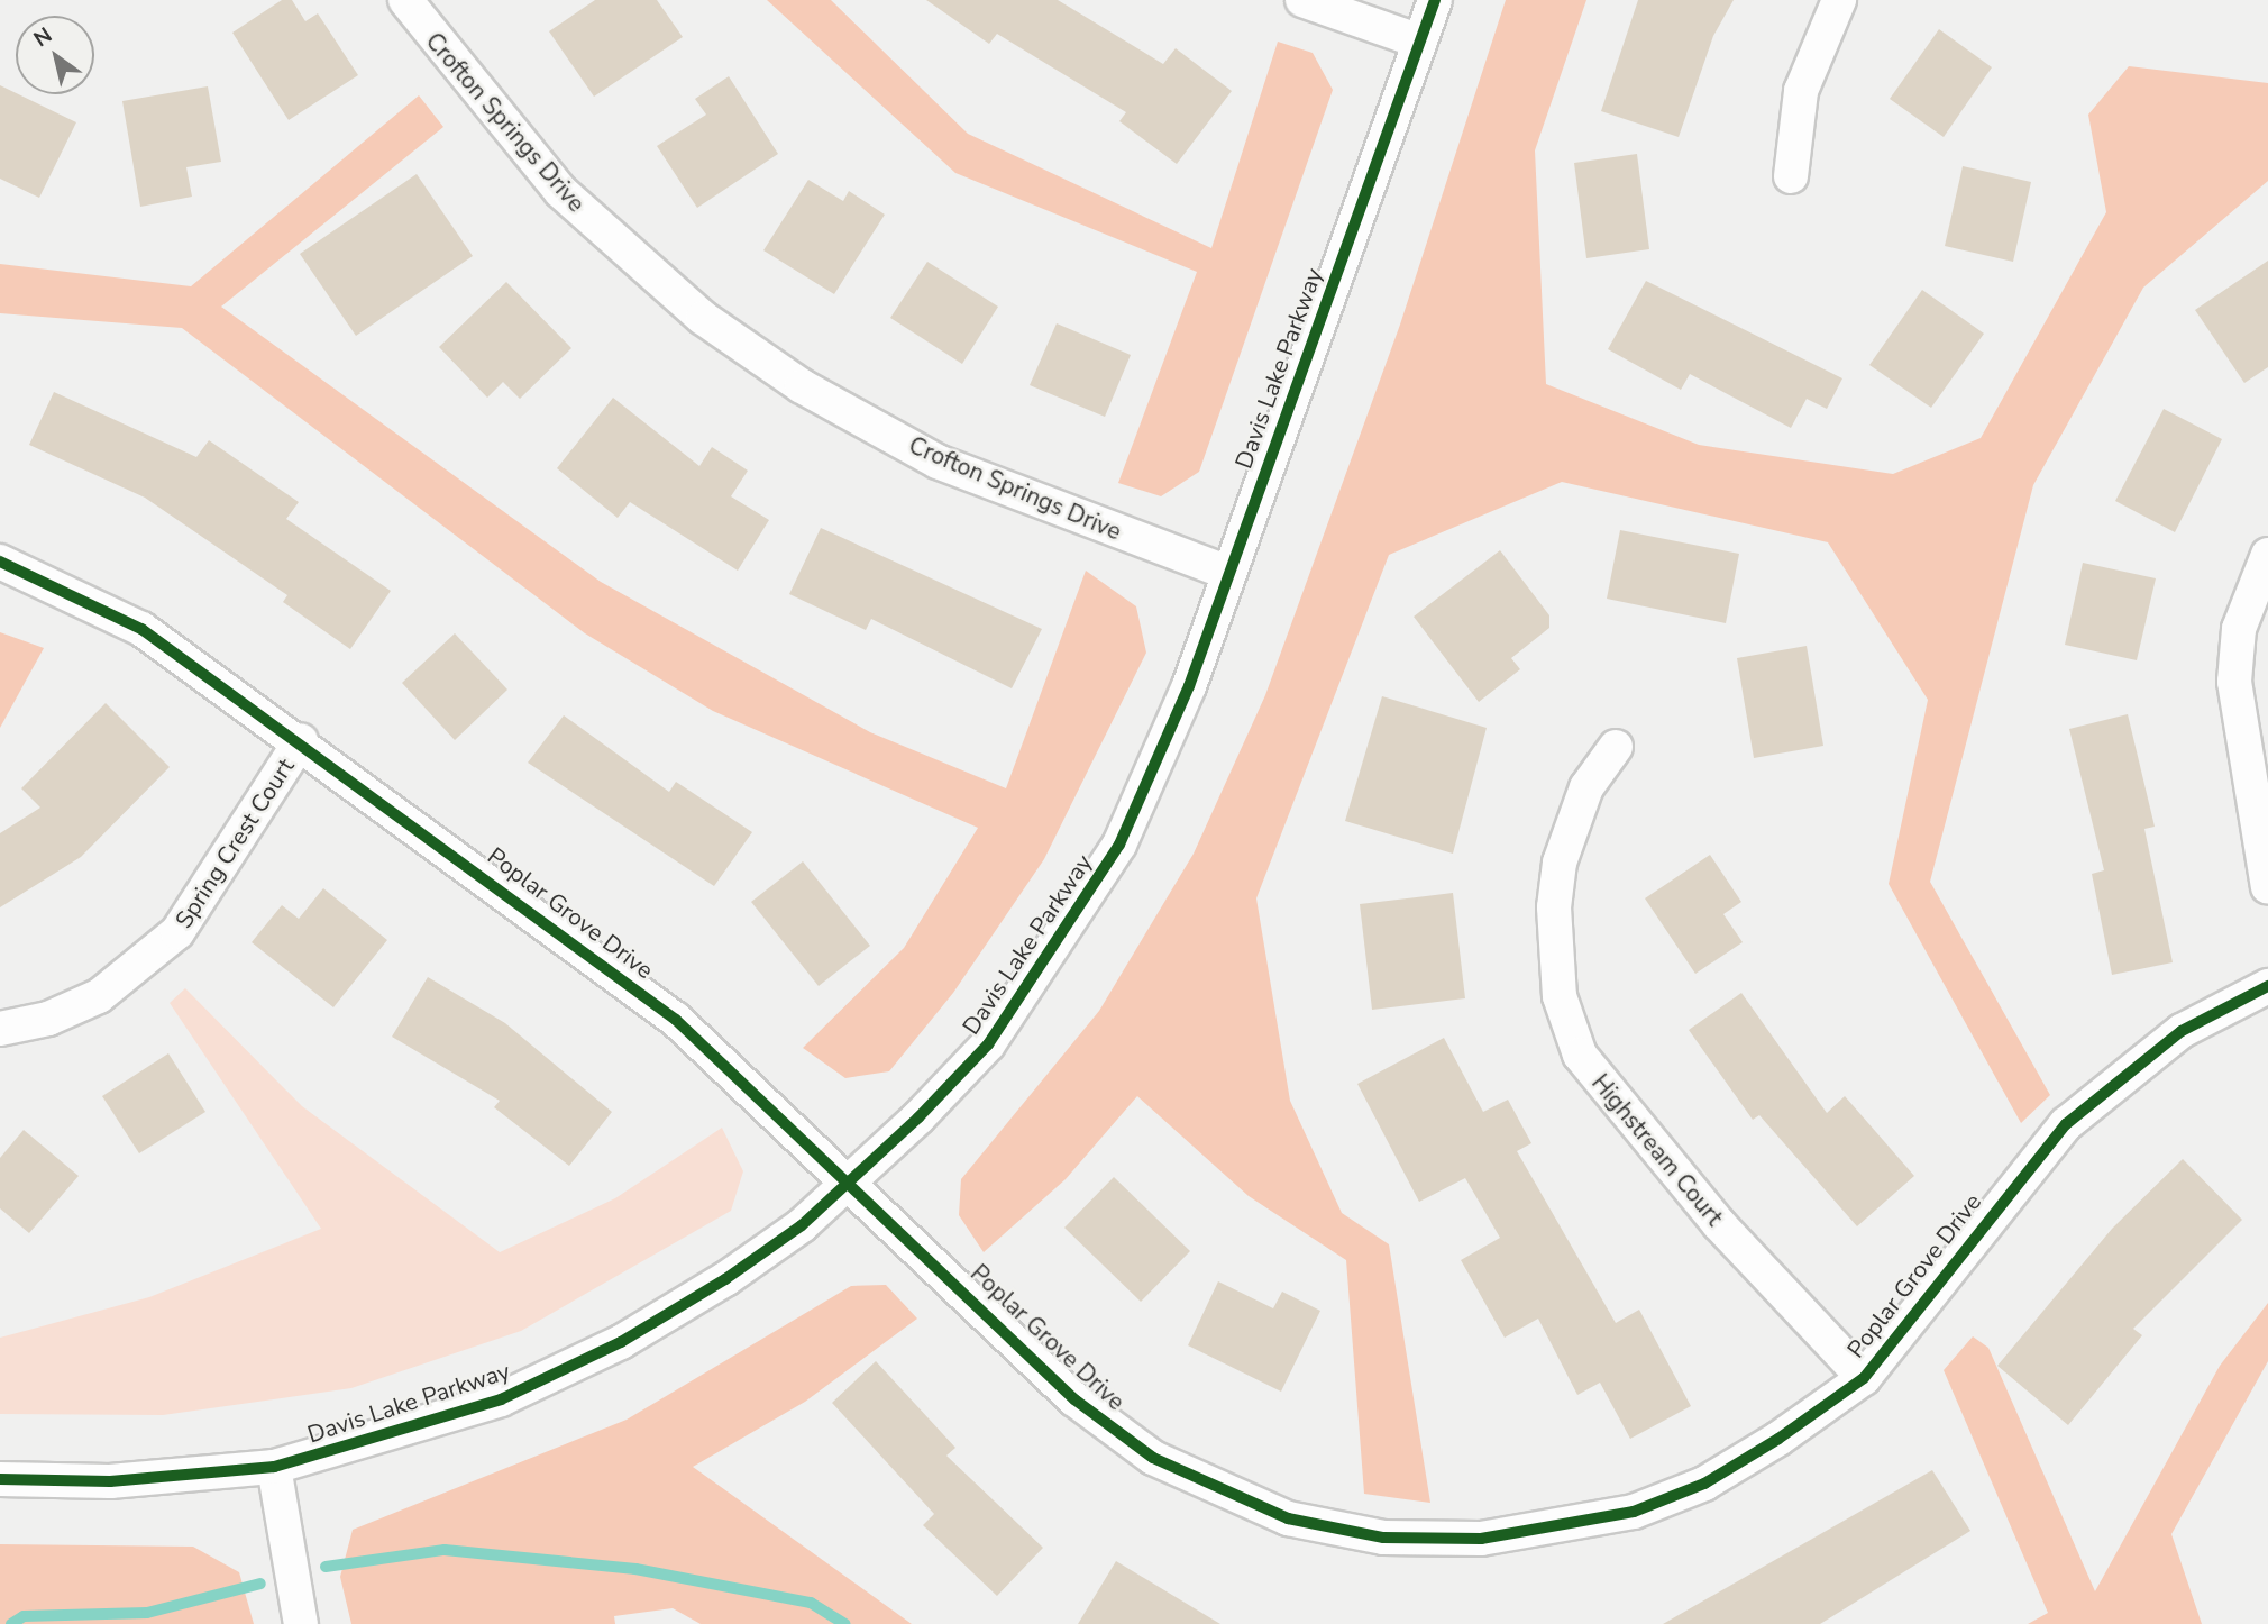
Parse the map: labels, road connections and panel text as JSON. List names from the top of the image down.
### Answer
{
  "streets": {
    "street": [
      "Crofton Springs Drive",
      "Davis Lake Parkway",
      "Spring Crest Court",
      "Poplar Grove Drive",
      "Highstream Court"
    ]
  },
  "crossings": [
    ["Crofton Springs Drive", "Davis Lake Parkway"],
    ["Davis Lake Parkway", "Poplar Grove Drive"],
    ["Spring Crest Court", "Poplar Grove Drive"],
    ["Poplar Grove Drive", "Highstream Court"]
  ],
  "north": "top left"
}
